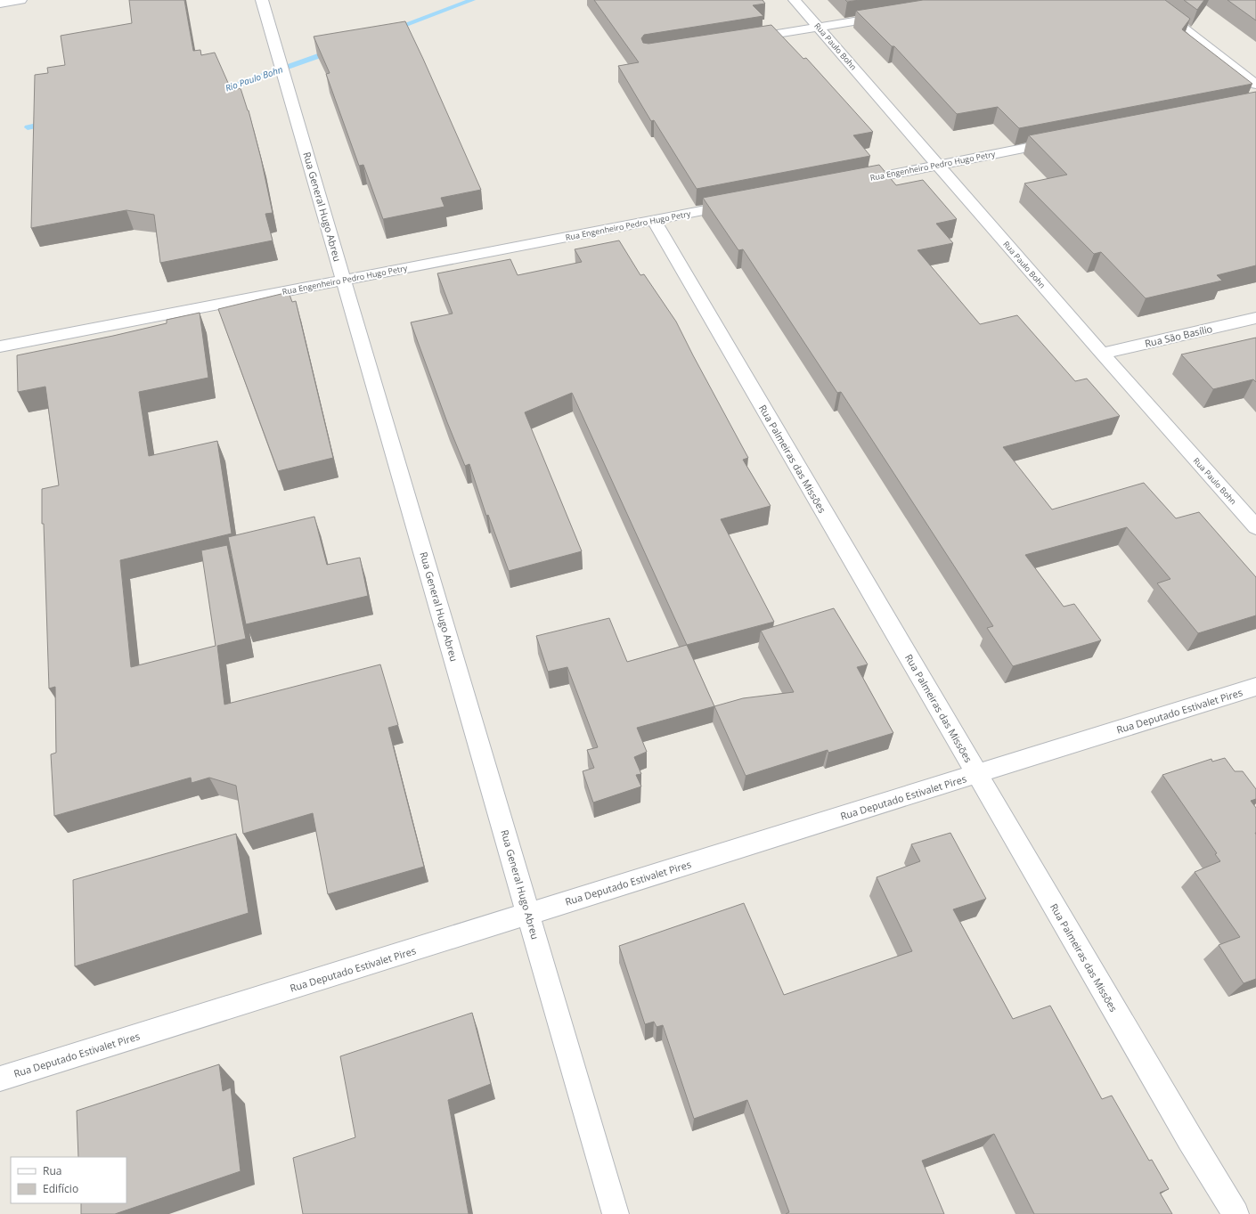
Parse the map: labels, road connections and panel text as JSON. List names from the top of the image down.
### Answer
{
  "streets": {
    "street": [
      "Rua Paulo Bohn",
      "Rua Engenheiro Pedro Hugo Petry",
      "Rua General Hugo Abreu",
      "Rua São Basílio",
      "Rua Palmeiras das Missões",
      "Rua Deputado Estivalet Pires"
    ]
  },
  "crossings": [
    ["Rua Paulo Bohn", "Rua Engenheiro Pedro Hugo Petry"],
    ["Rua Paulo Bohn", "Rua São Basílio"],
    ["Rua Engenheiro Pedro Hugo Petry", "Rua General Hugo Abreu"],
    ["Rua Engenheiro Pedro Hugo Petry", "Rua Palmeiras das Missões"],
    ["Rua General Hugo Abreu", "Rua Deputado Estivalet Pires"],
    ["Rua Palmeiras das Missões", "Rua Deputado Estivalet Pires"]
  ],
  "water": ["Rio Paulo Bohn"],
  "legend": ["Rua", "Edifício"]
}
